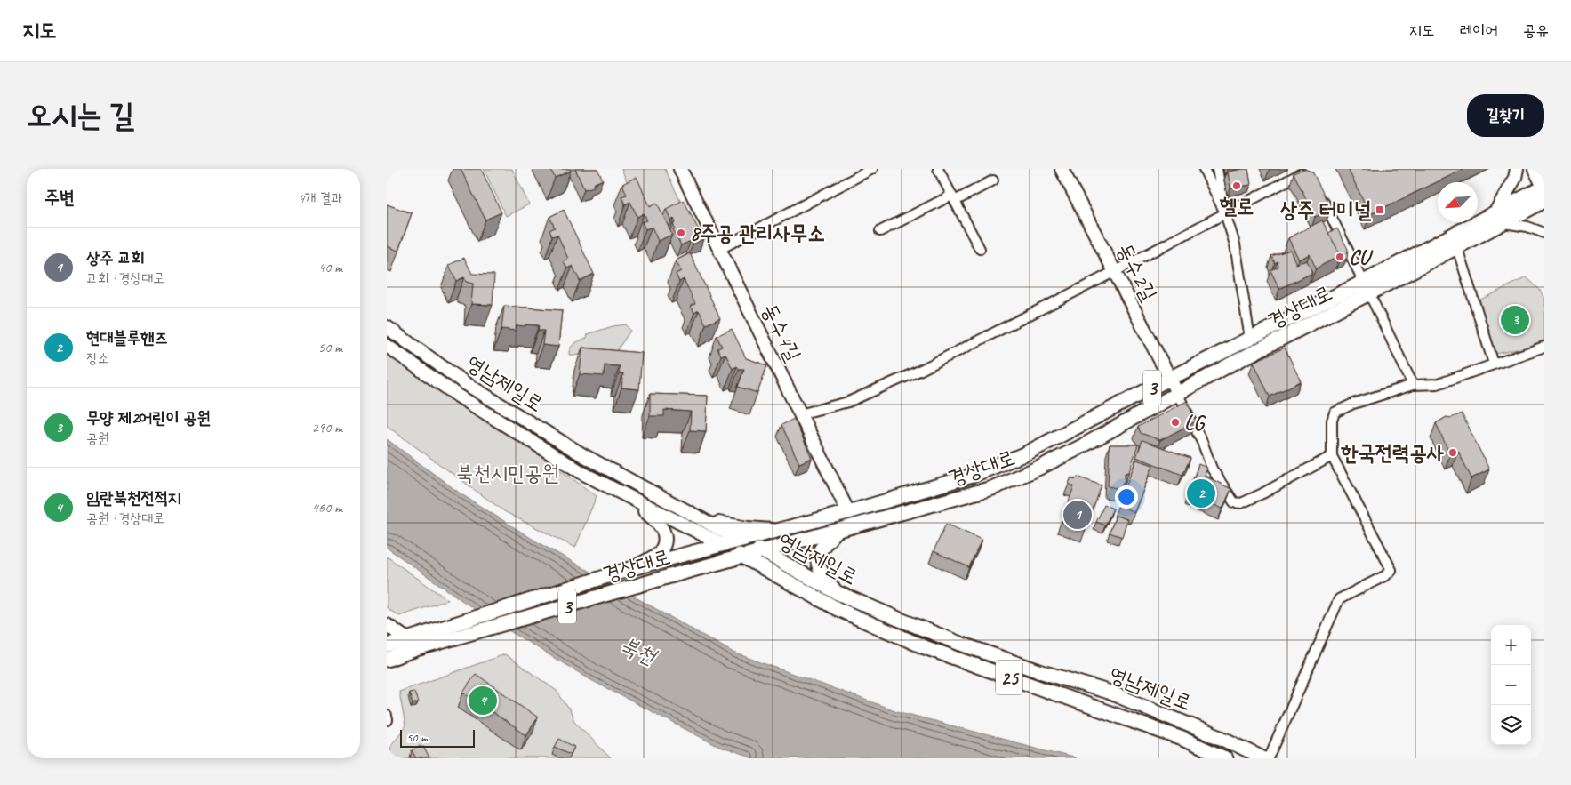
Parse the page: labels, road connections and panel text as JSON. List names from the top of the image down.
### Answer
{
  "streets": {
    "main road": [
      "경상대로",
      "영남제일로",
      "3",
      "25"
    ],
    "street": ["동수2길", "동수4길"]
  },
  "crossings": [
    ["동수2길", "경상대로"],
    ["경상대로", "동수4길"],
    ["경상대로", "영남제일로"]
  ],
  "water": ["북천"],
  "parks": ["북천시민공원"],
  "places": {
    "other": [
      "헬로",
      "8주공 관리사무소",
      "CU",
      "LG",
      "한국전력공사"
    ],
    "transit": ["상주 터미널"]
  },
  "scale_bar": "50 m",
  "north": "bottom left",
  "page": {
    "header": "지도",
    "nav": ["지도", "레이어", "공유"],
    "buttons": "길찾기",
    "title": "오시는 길",
    "heading": ["주변", "4개 결과"],
    "list": [
      {
        "mark": "1",
        "name": "상주 교회",
        "note": "교회 · 경상대로",
        "value": "40 m"
      },
      {
        "mark": "2",
        "name": "현대블루핸즈",
        "note": "장소",
        "value": "50 m"
      },
      {
        "mark": "3",
        "name": "무양 제2어린이 공원",
        "note": "공원",
        "value": "290 m"
      },
      {
        "mark": "4",
        "name": "임란북천전적지",
        "note": "공원 · 경상대로",
        "value": "460 m"
      }
    ],
    "pins": [
      "3",
      "2",
      "1",
      "4"
    ],
    "map_buttons": ["+", "−"],
    "scale": "50 m"
  }
}
